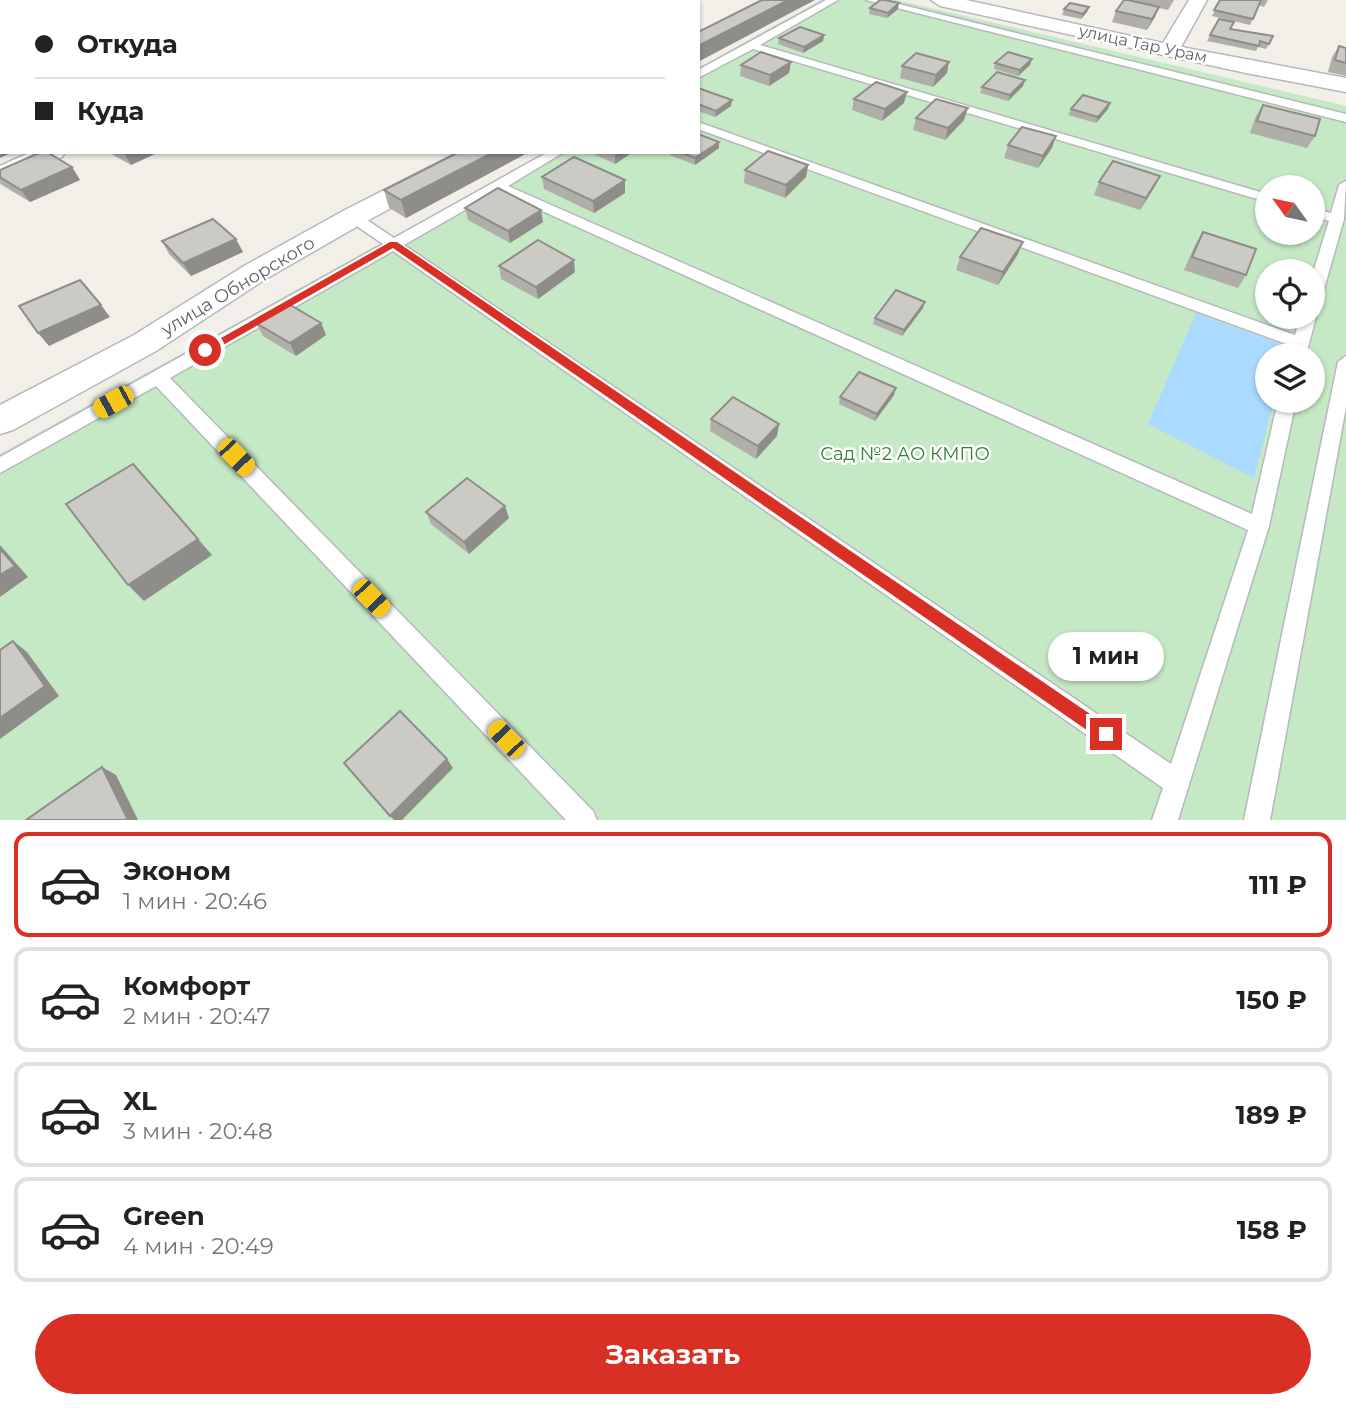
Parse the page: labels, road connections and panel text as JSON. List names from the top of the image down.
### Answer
{
  "streets": {
    "street": ["улица Тар Урам", "улица Обнорского"]
  },
  "parks": ["Сад №2 АО КМПО"],
  "north": "top left",
  "page": {
    "banner": ["Откуда", "Куда"],
    "bubble": "1 мин",
    "list": [
      {
        "name": "Эконом",
        "note": "1 мин · 20:46",
        "value": "111 ₽"
      },
      {
        "name": "Комфорт",
        "note": "2 мин · 20:47",
        "value": "150 ₽"
      },
      {
        "name": "XL",
        "note": "3 мин · 20:48",
        "value": "189 ₽"
      },
      {
        "name": "Green",
        "note": "4 мин · 20:49",
        "value": "158 ₽"
      }
    ],
    "buttons": "Заказать"
  }
}
